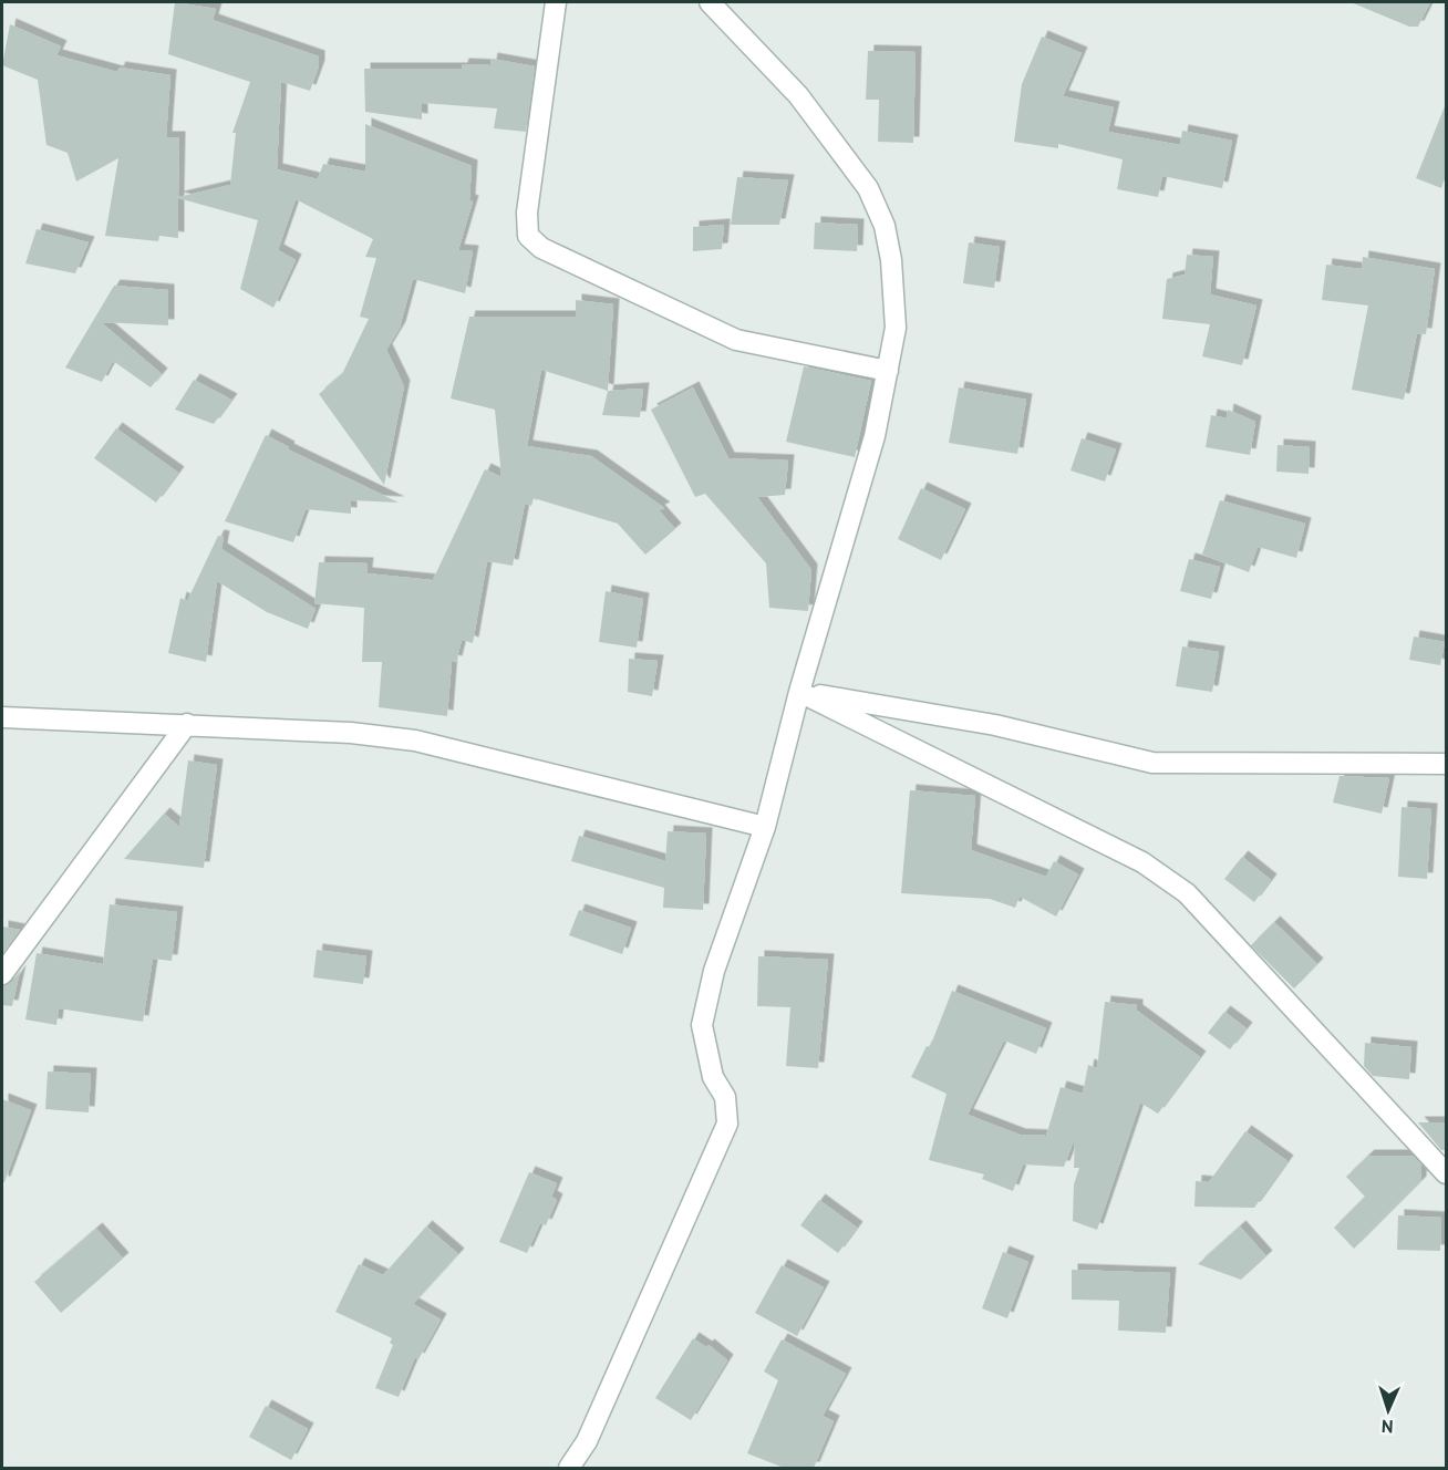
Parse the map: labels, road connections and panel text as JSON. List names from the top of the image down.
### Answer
{
  "north": "bottom"
}
